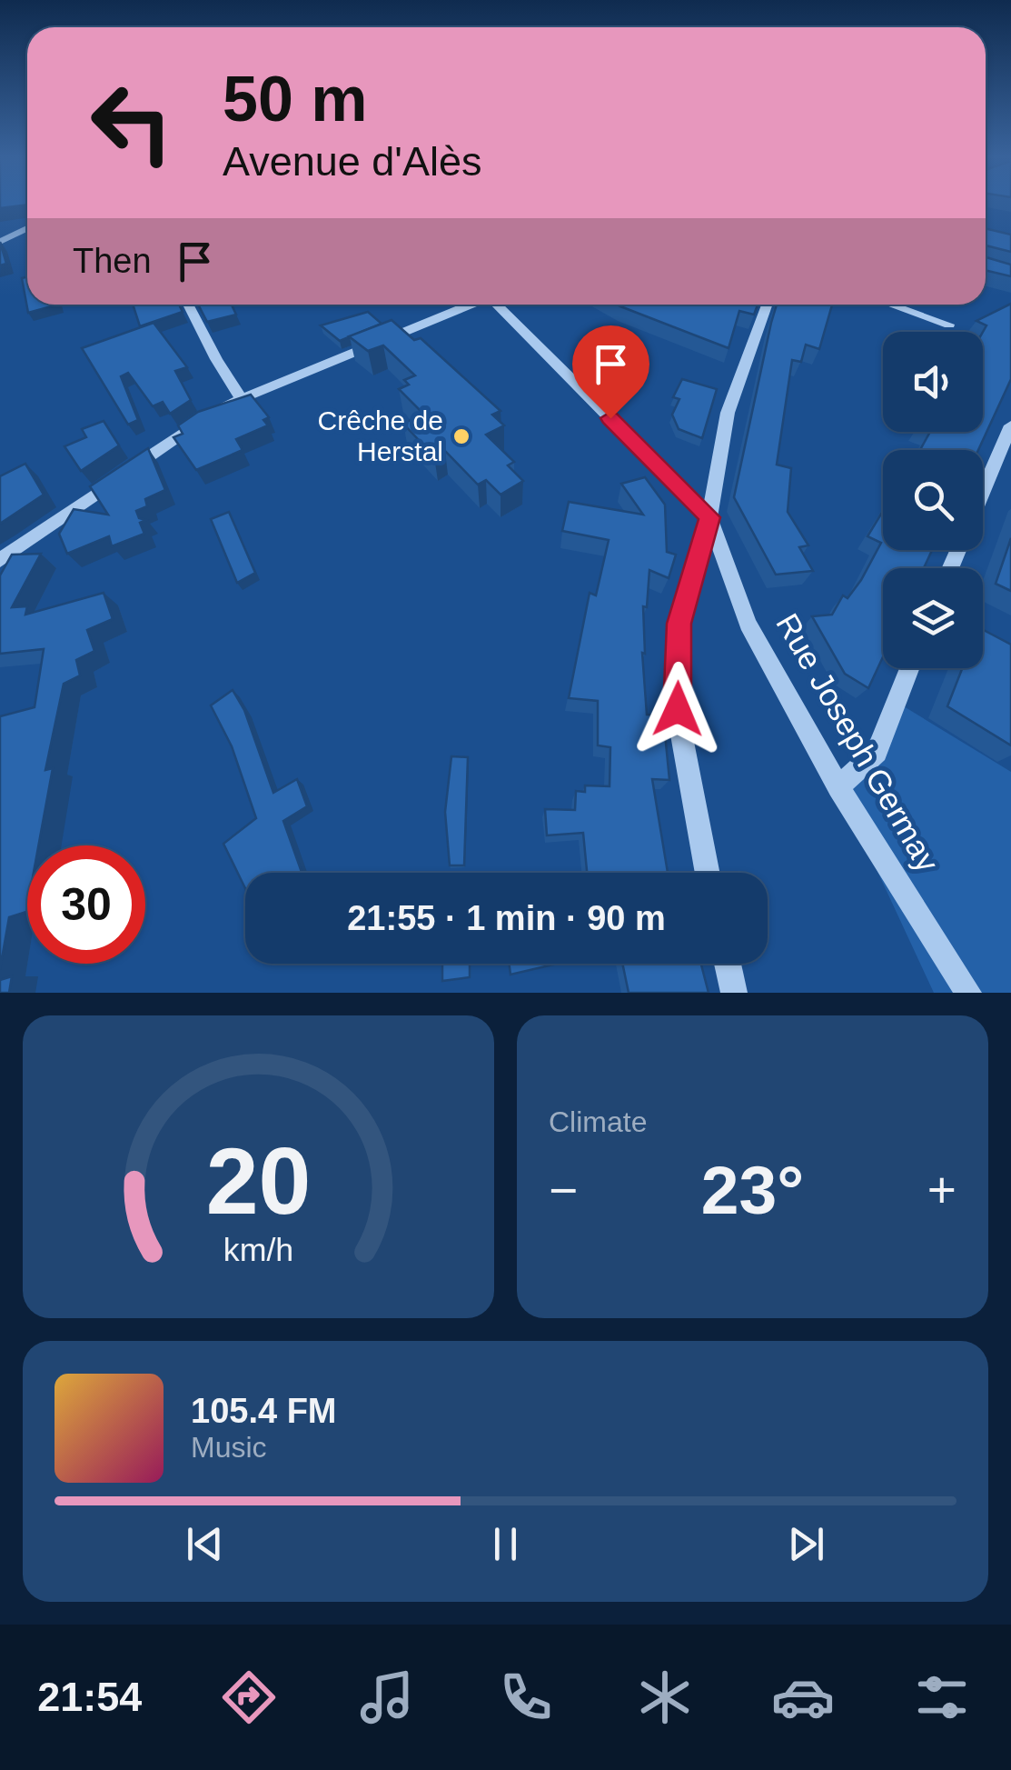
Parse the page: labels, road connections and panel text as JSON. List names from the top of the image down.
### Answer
{
  "streets": {
    "street": ["Rue Joseph Germay"]
  },
  "places": ["Crêche de Herstal"],
  "page": {
    "turn": ["50 m", "Avenue d'Alès"],
    "then": "Then",
    "limit": "30",
    "trip": "21:55 · 1 min · 90 m",
    "tile": "Climate",
    "heat": ["−", "23°", "+"],
    "song": ["105.4 FM", "Music"],
    "tabs": "21:54",
    "gauge": ["20", "km/h"]
  }
}
